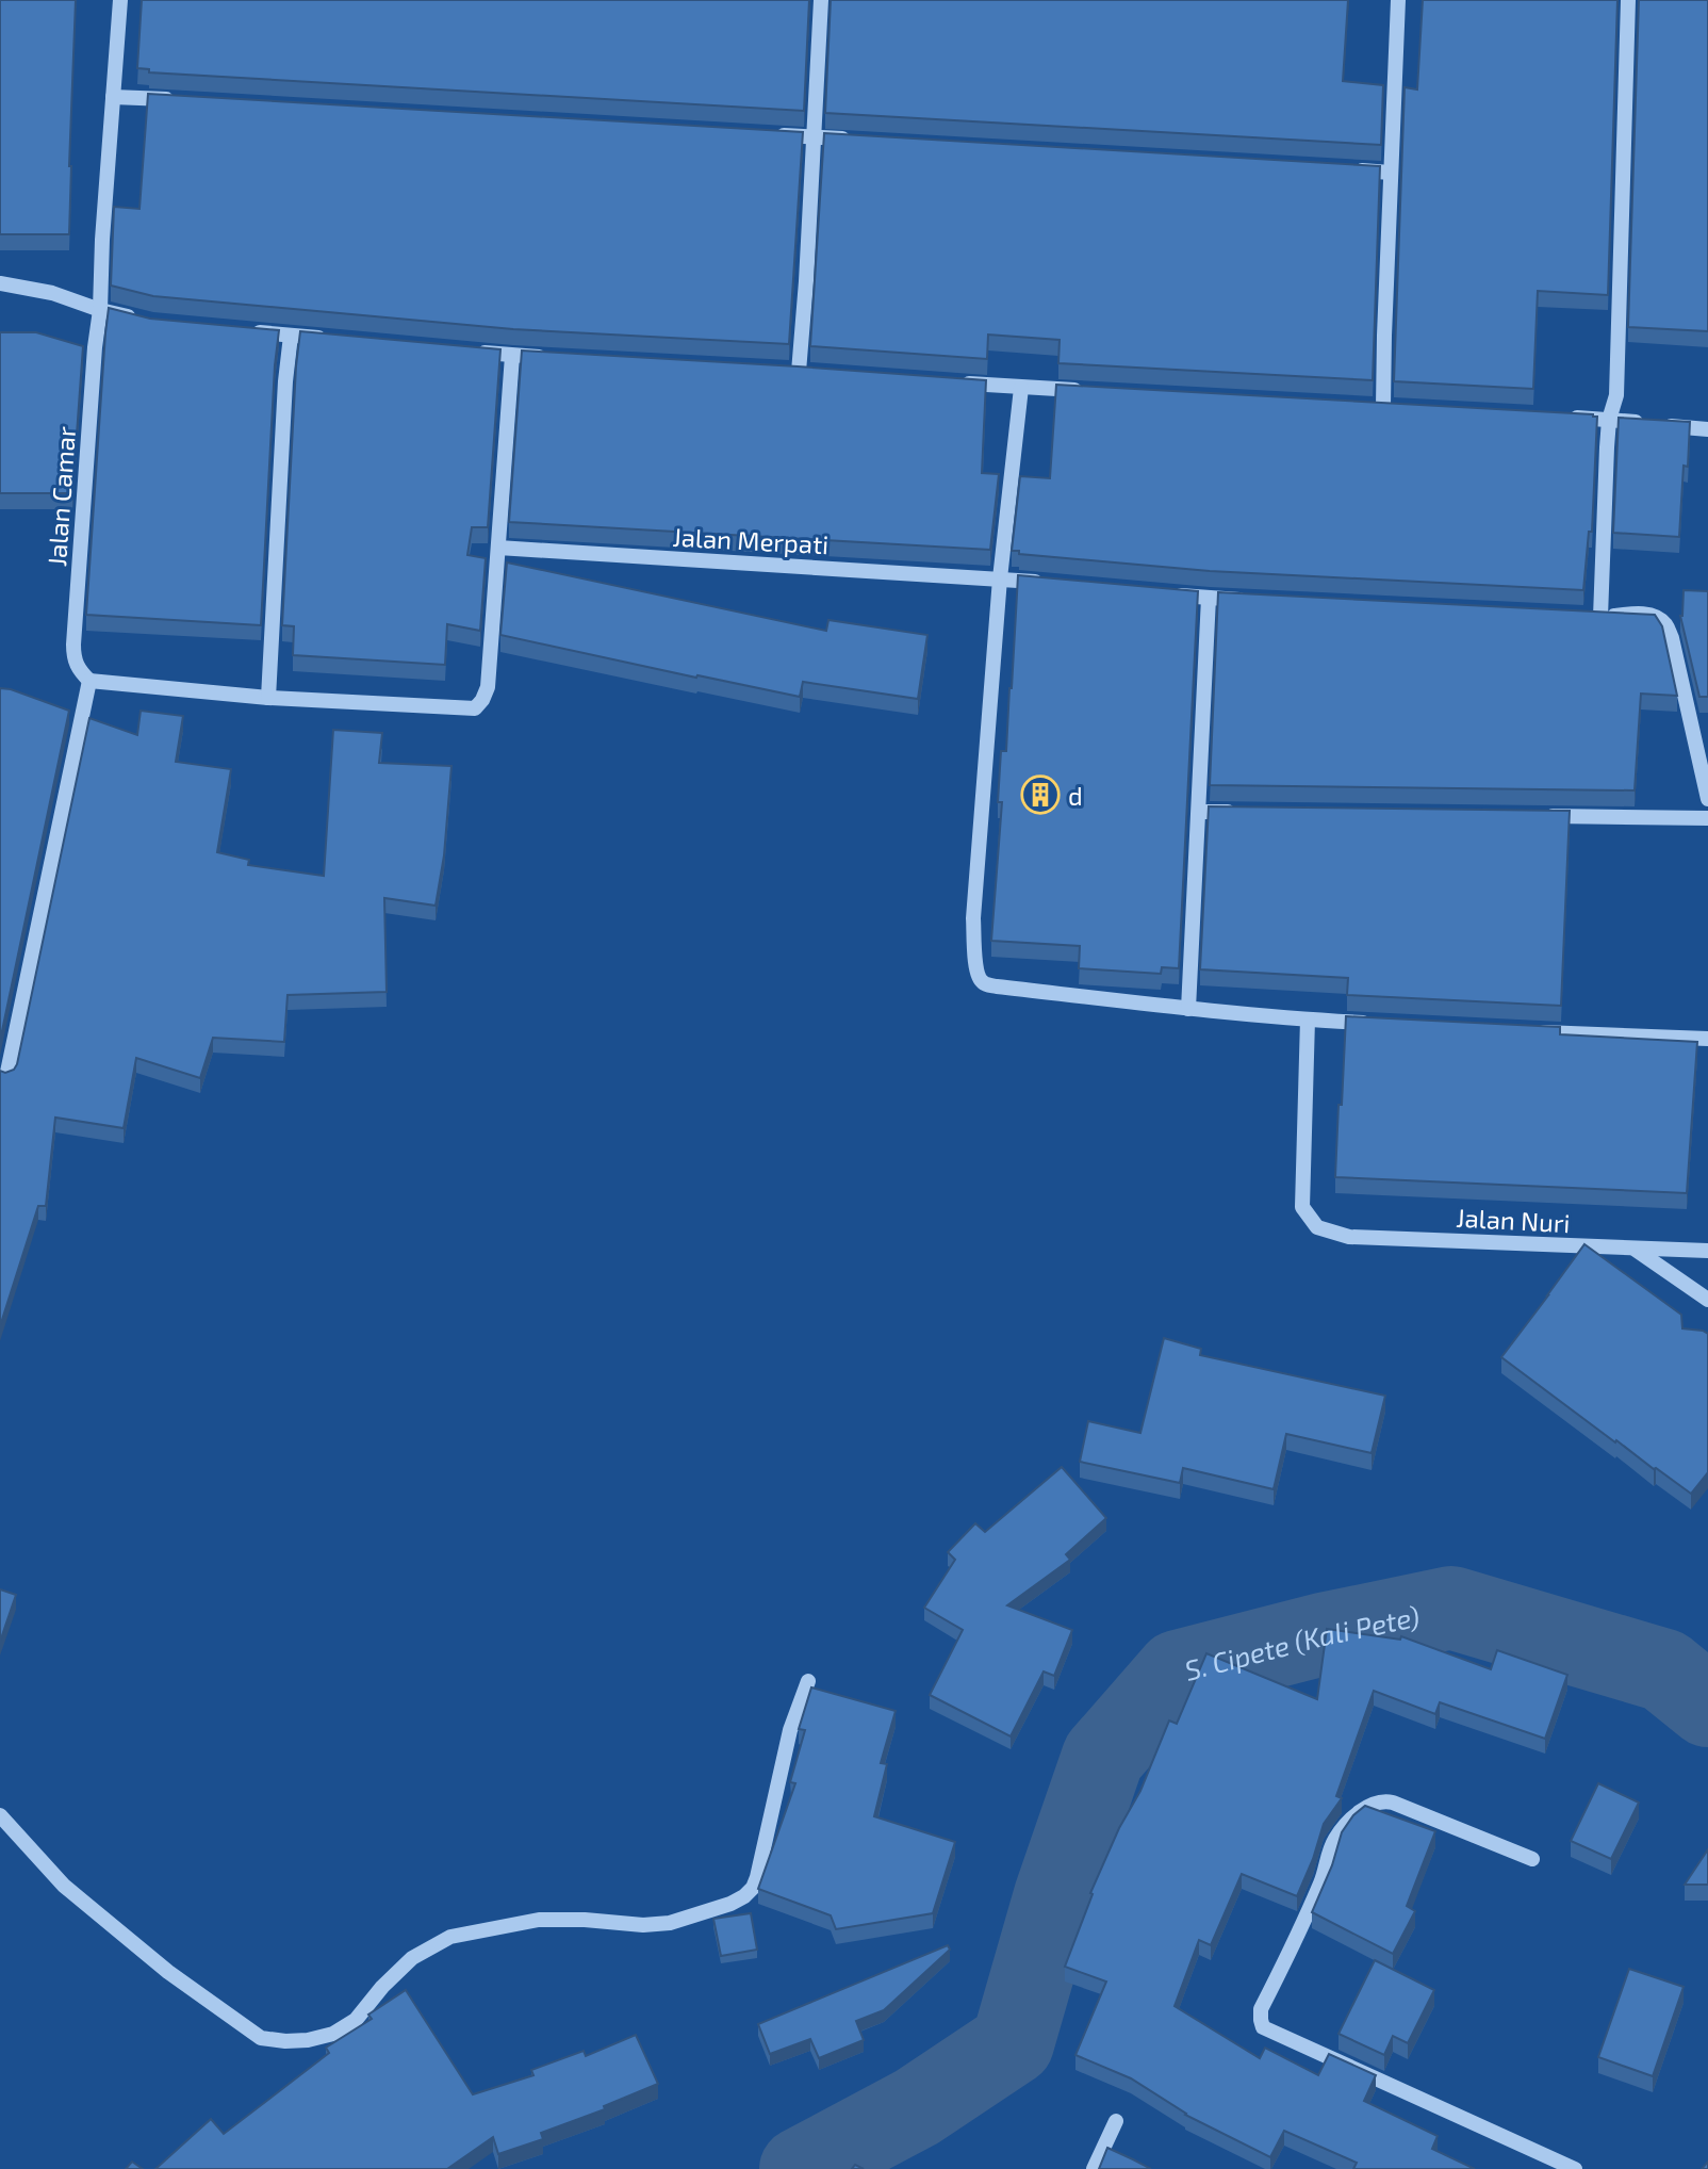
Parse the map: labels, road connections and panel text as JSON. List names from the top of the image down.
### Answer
{
  "streets": {
    "street": ["Jalan Camar", "Jalan Merpati", "Jalan Nuri"]
  },
  "water": ["S. Cipete (Kali Pete)"],
  "places": {
    "building": ["d"]
  }
}
